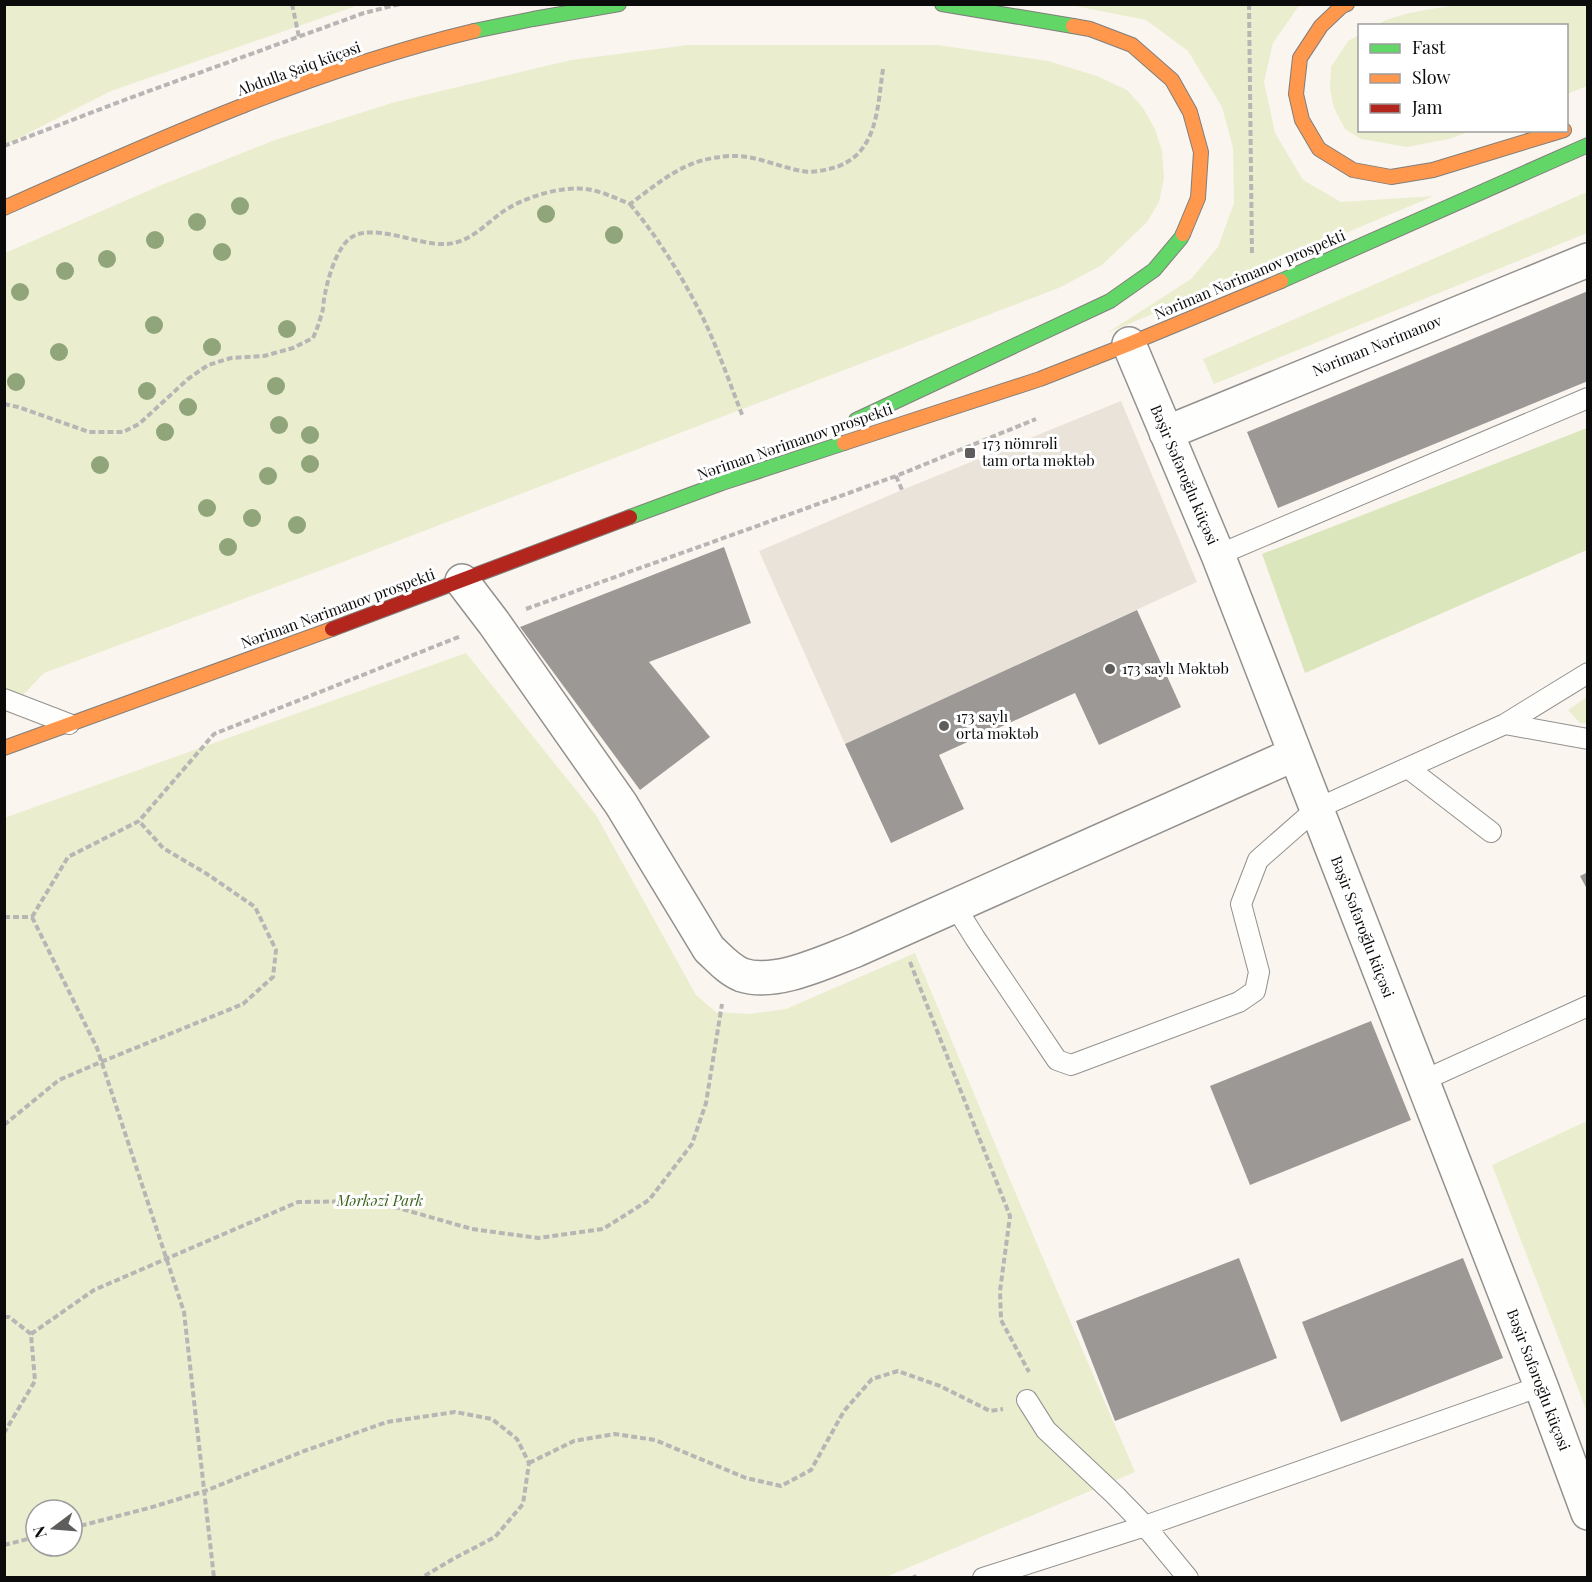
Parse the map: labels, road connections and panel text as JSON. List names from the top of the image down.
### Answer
{
  "streets": {
    "main road": ["Abdulla Şaiq küçəsi", "Nəriman Nərimanov prospekti"],
    "street": ["Nəriman Nərimanov", "Bəşir Səfəroğlu küçəsi"]
  },
  "crossings": [
    ["Nəriman Nərimanov prospekti", "Bəşir Səfəroğlu küçəsi"],
    ["Nəriman Nərimanov", "Bəşir Səfəroğlu küçəsi"]
  ],
  "parks": ["Mərkəzi Park"],
  "places": {
    "transit": ["173 nömrəli tam orta məktəb"],
    "other": ["173 saylı Məktəb", "173 saylı orta məktəb"]
  },
  "legend": ["Fast", "Slow", "Jam"],
  "north": "left"
}
